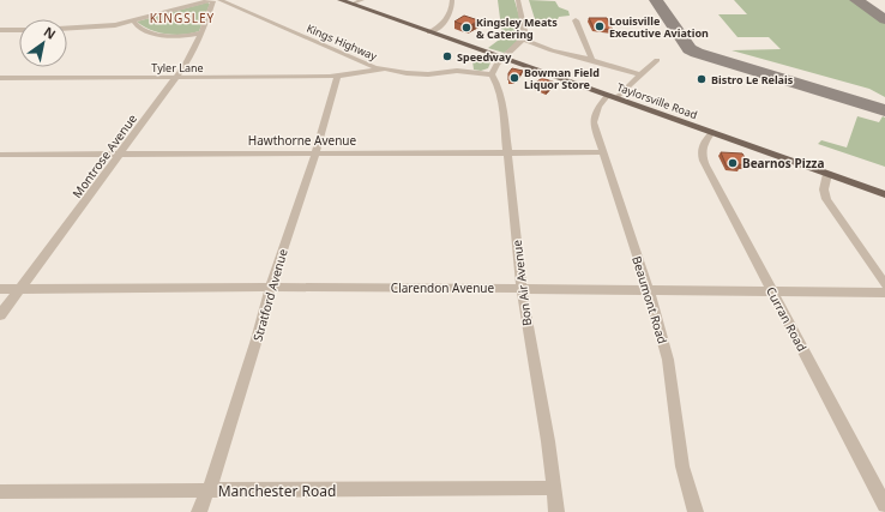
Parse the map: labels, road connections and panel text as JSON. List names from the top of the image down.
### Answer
{
  "streets": {
    "main road": ["Taylorsville Road"],
    "street": [
      "Kings Highway",
      "Tyler Lane",
      "Hawthorne Avenue",
      "Montrose Avenue",
      "Bon Air Avenue",
      "Clarendon Avenue",
      "Stratford Avenue",
      "Beaumont Road",
      "Curran Road",
      "Manchester Road"
    ]
  },
  "crossings": [
    ["Kings Highway", "Tyler Lane"],
    ["Kings Highway", "Montrose Avenue"],
    ["Kings Highway", "Bon Air Avenue"],
    ["Tyler Lane", "Montrose Avenue"],
    ["Tyler Lane", "Stratford Avenue"],
    ["Taylorsville Road", "Beaumont Road"],
    ["Taylorsville Road", "Curran Road"],
    ["Hawthorne Avenue", "Montrose Avenue"],
    ["Hawthorne Avenue", "Bon Air Avenue"],
    ["Hawthorne Avenue", "Stratford Avenue"],
    ["Hawthorne Avenue", "Beaumont Road"],
    ["Montrose Avenue", "Clarendon Avenue"],
    ["Bon Air Avenue", "Clarendon Avenue"],
    ["Bon Air Avenue", "Manchester Road"],
    ["Clarendon Avenue", "Stratford Avenue"],
    ["Clarendon Avenue", "Beaumont Road"],
    ["Clarendon Avenue", "Curran Road"],
    ["Stratford Avenue", "Manchester Road"]
  ],
  "districts": ["KINGSLEY"],
  "places": [
    "Louisville Executive Aviation",
    "Kingsley Meats & Catering",
    "Speedway",
    "Bowman Field Liquor Store",
    "Bistro Le Relais",
    "Bearnos Pizza"
  ],
  "north": "top right"
}
